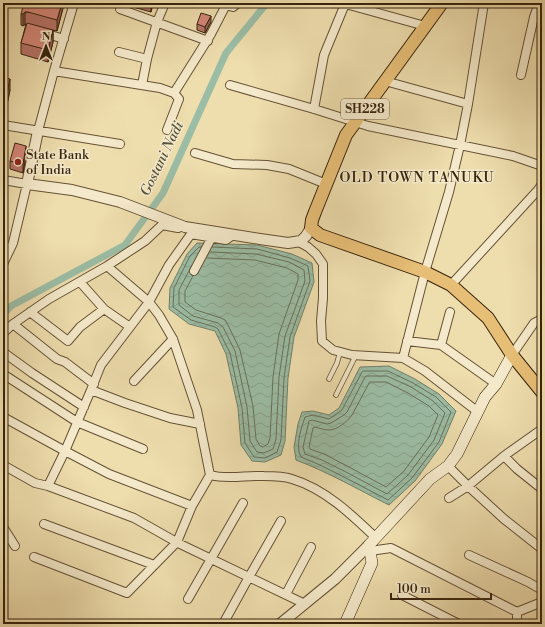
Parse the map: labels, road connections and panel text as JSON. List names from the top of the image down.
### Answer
{
  "streets": {
    "main road": ["SH228"]
  },
  "districts": ["OLD TOWN TANUKU"],
  "water": ["Gostani Nadi"],
  "places": ["State Bank of India"],
  "scale_bar": "100 m",
  "north": "top"
}
